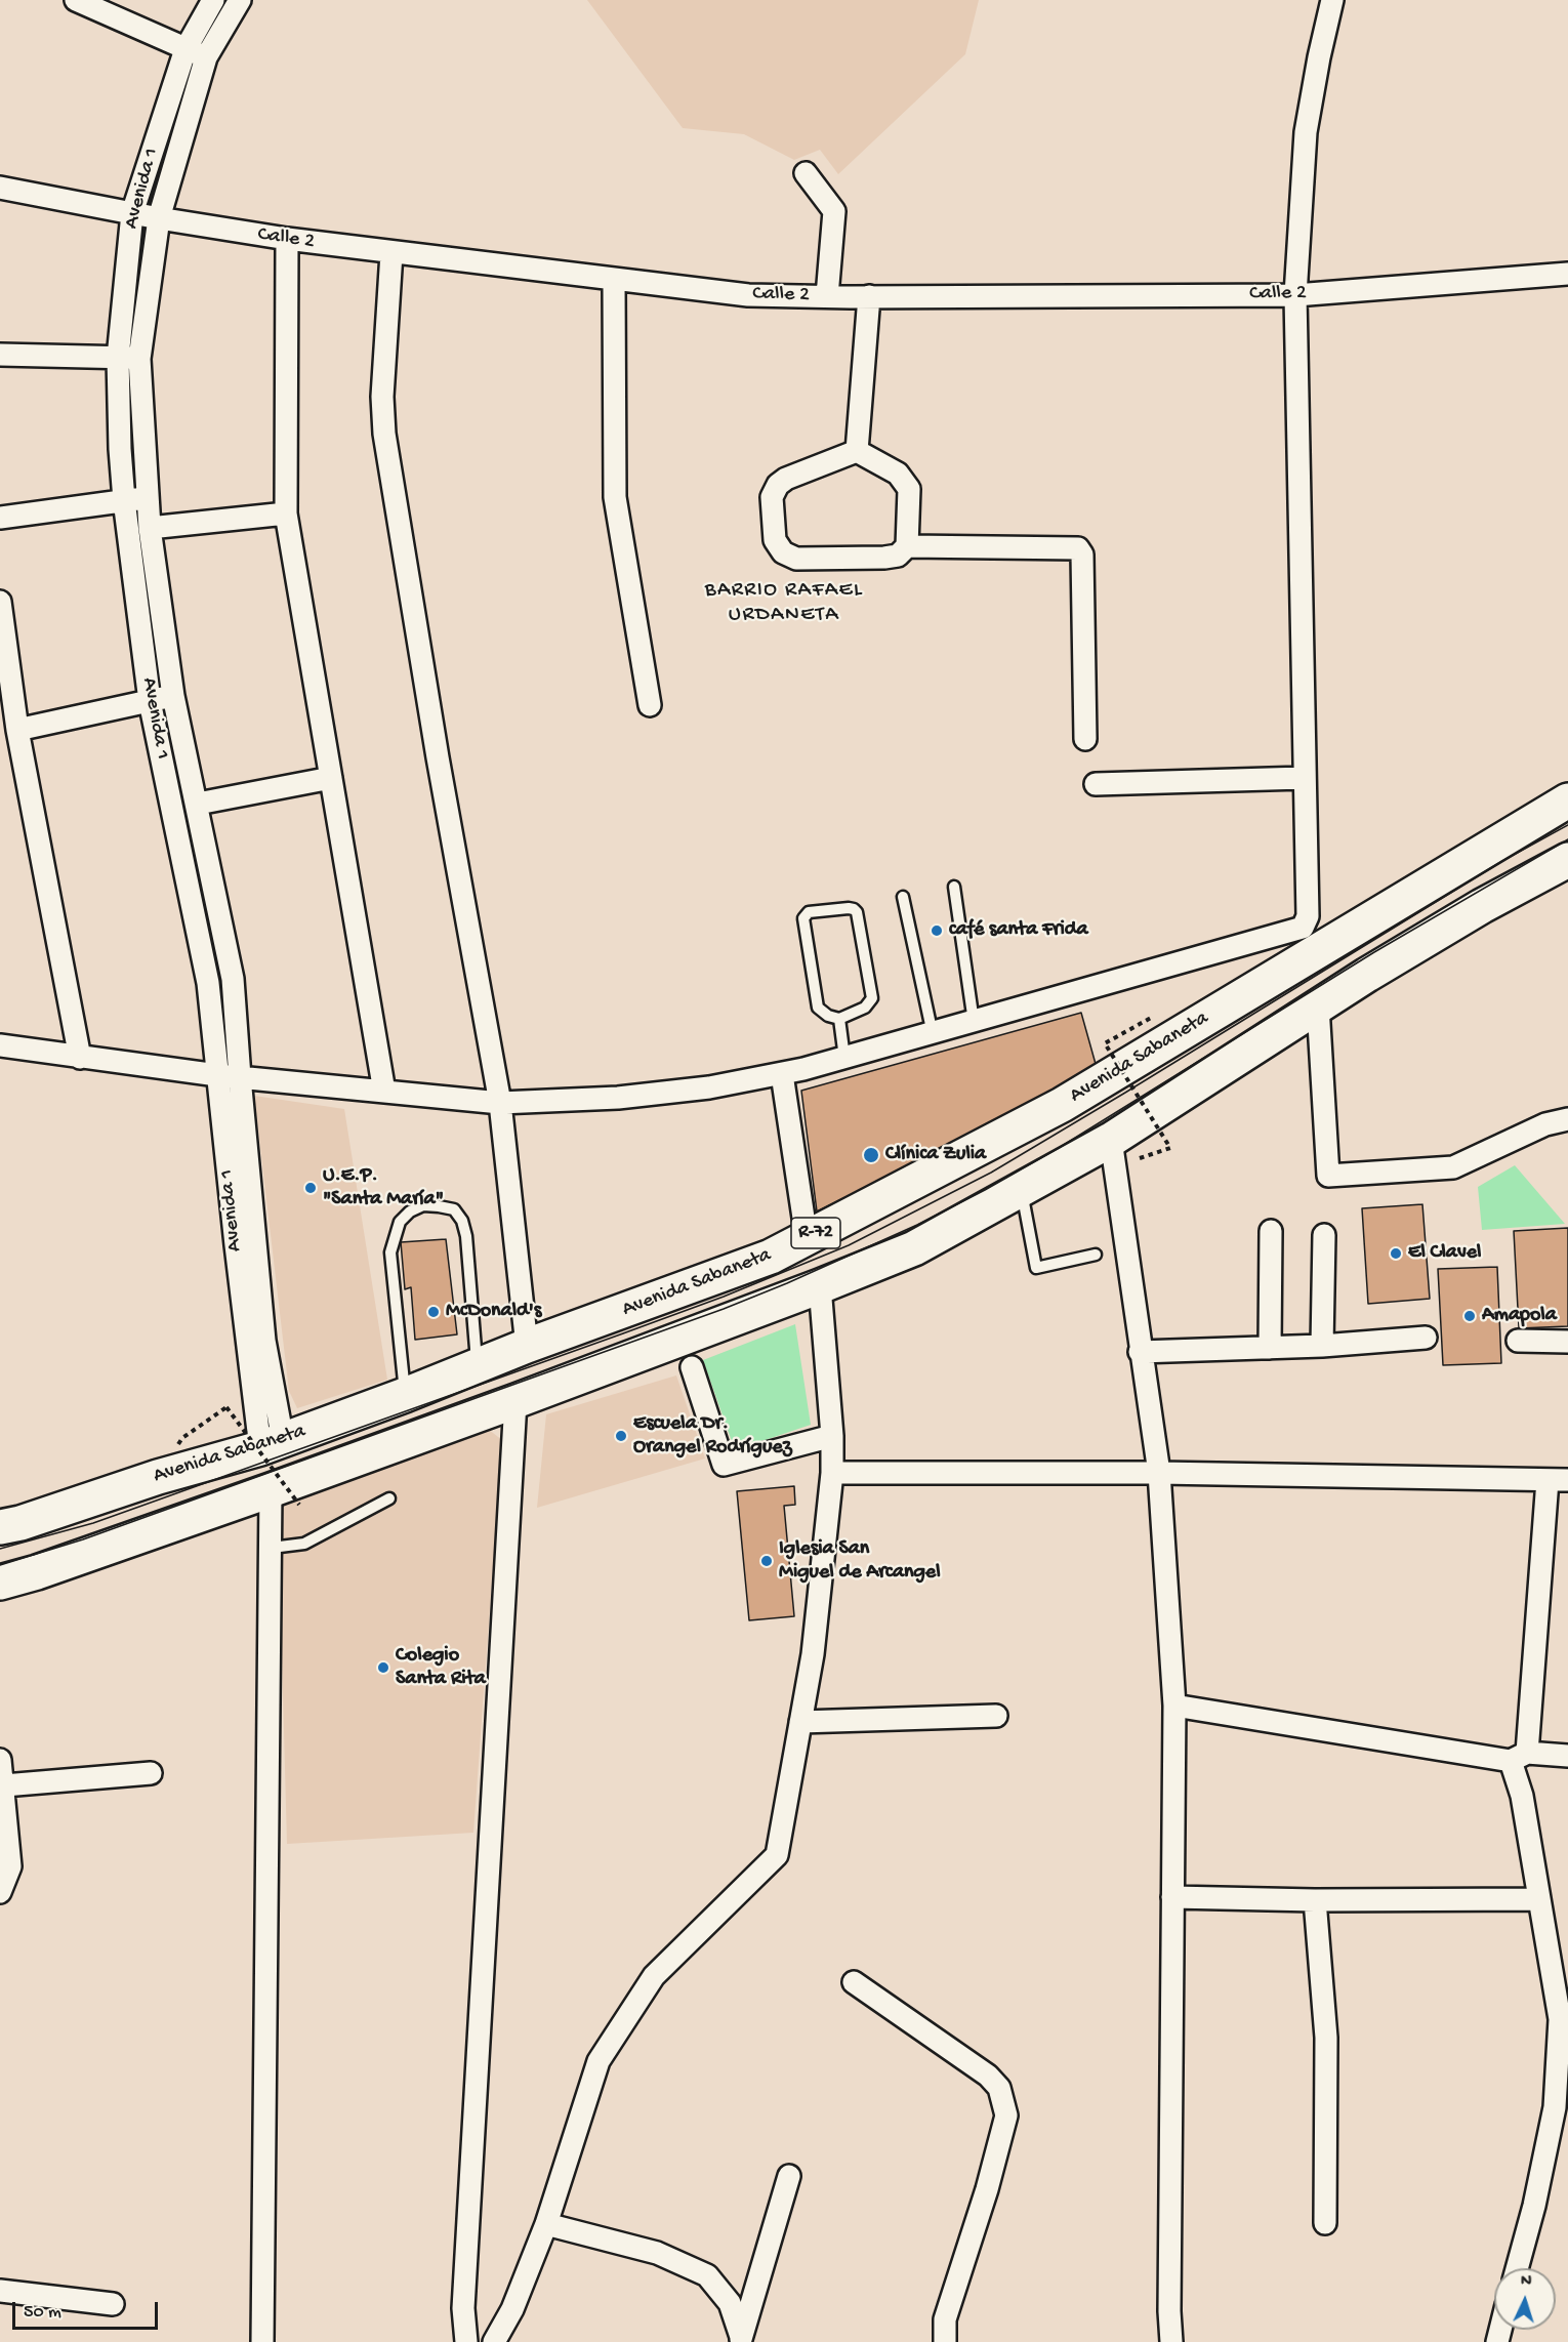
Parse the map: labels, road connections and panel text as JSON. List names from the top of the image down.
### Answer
{
  "streets": {
    "main road": ["Avenida Sabaneta", "R-72"],
    "street": ["Avenida 1", "Calle 2"]
  },
  "crossings": [
    ["Avenida 1", "Calle 2"],
    ["Avenida 1", "Avenida Sabaneta"]
  ],
  "districts": ["BARRIO RAFAEL URDANETA"],
  "places": [
    "café santa Frida",
    "Clínica Zulia",
    "U.E.P. \"Santa María\"",
    "El Clavel",
    "McDonald's",
    "Amapola",
    "Escuela Dr. Orangel Rodríguez",
    "Iglesia San Miguel de Arcangel",
    "Colegio Santa Rita"
  ],
  "scale_bar": "50 m",
  "north": "top"
}
